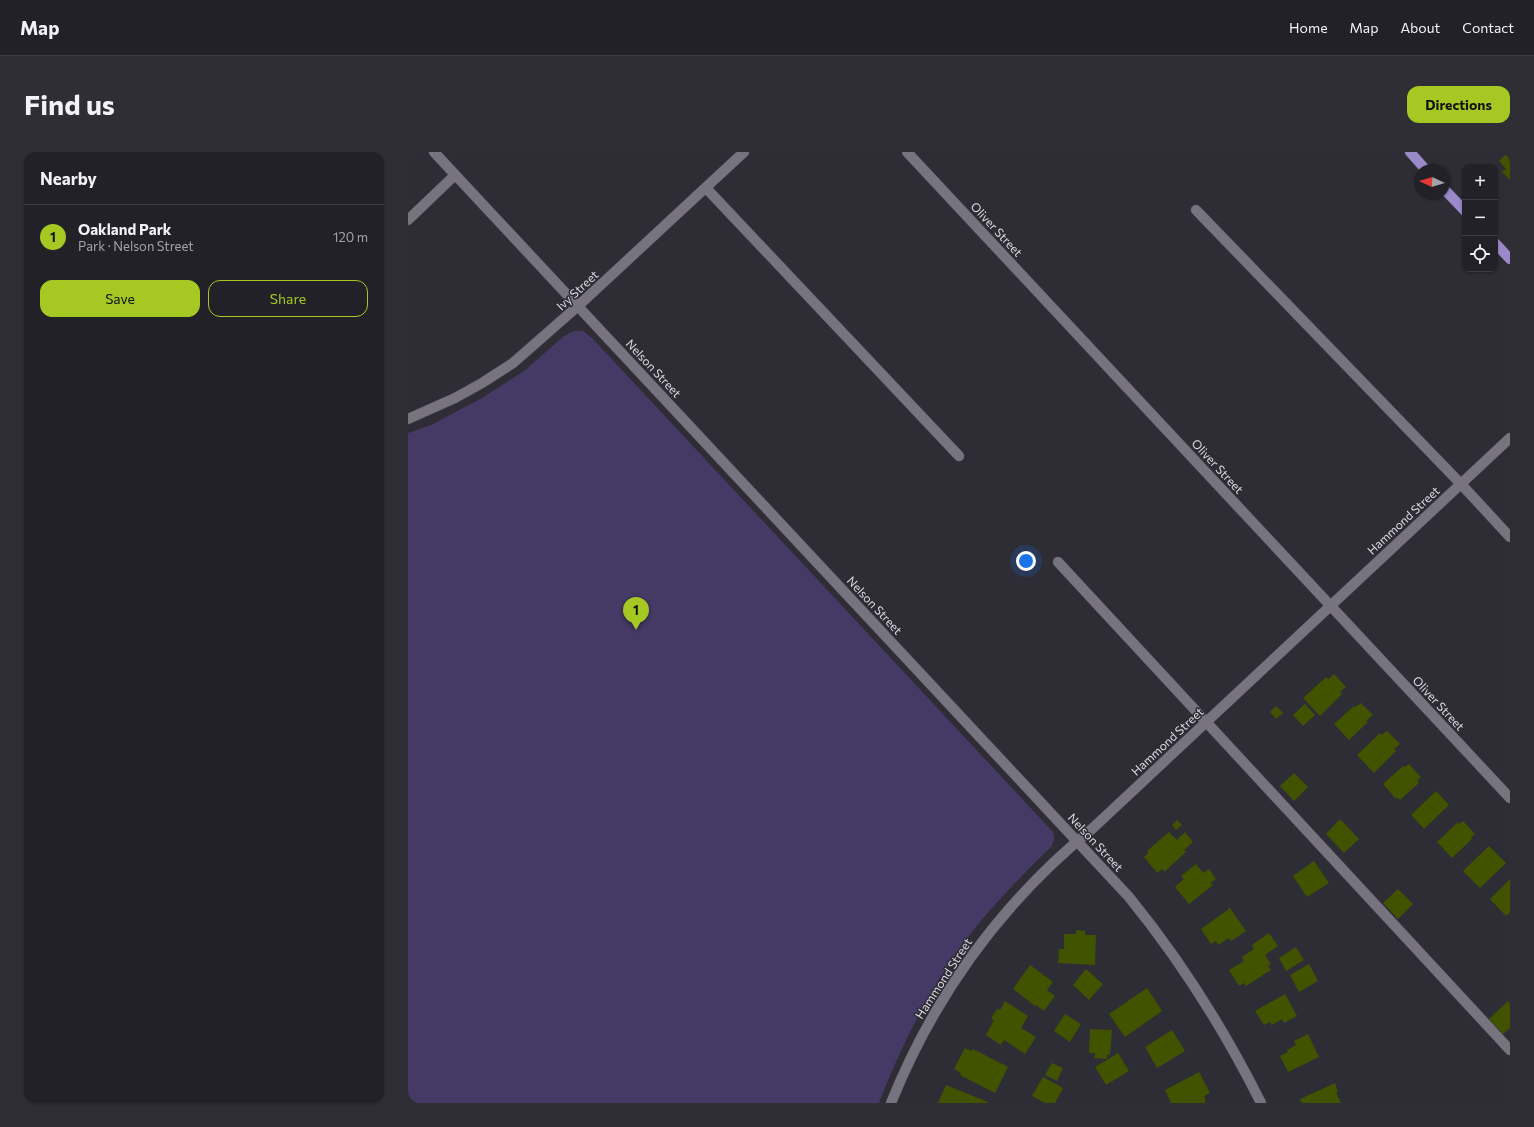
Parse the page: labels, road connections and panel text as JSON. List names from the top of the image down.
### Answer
{
  "streets": {
    "street": [
      "Oliver Street",
      "Ivy Street",
      "Nelson Street",
      "Hammond Street"
    ]
  },
  "crossings": [
    ["Oliver Street", "Hammond Street"],
    ["Ivy Street", "Nelson Street"],
    ["Nelson Street", "Hammond Street"]
  ],
  "north": "left",
  "page": {
    "header": "Map",
    "nav": [
      "Home",
      "Map",
      "About",
      "Contact"
    ],
    "buttons": [
      "Directions",
      ["Save", "Share"]
    ],
    "title": "Find us",
    "heading": "Nearby",
    "map_buttons": ["+", "−"],
    "list": [
      {
        "mark": "1",
        "name": "Oakland Park",
        "note": "Park · Nelson Street",
        "value": "120 m"
      }
    ],
    "pins": "1"
  }
}
